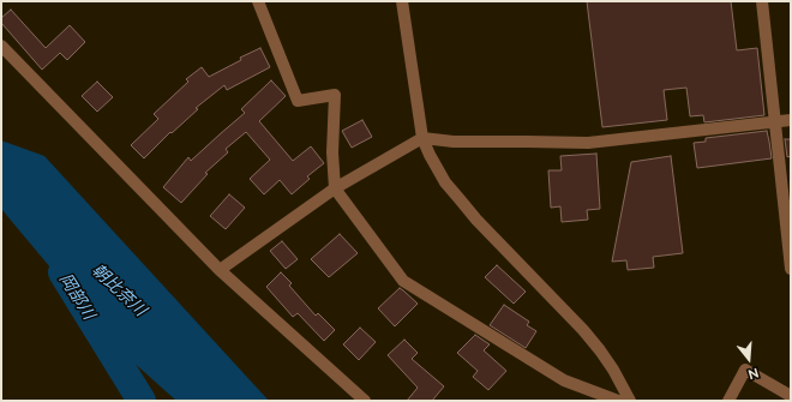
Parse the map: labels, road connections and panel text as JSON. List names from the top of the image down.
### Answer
{
  "water": ["朝比奈川", "岡部川"],
  "north": "bottom"
}
